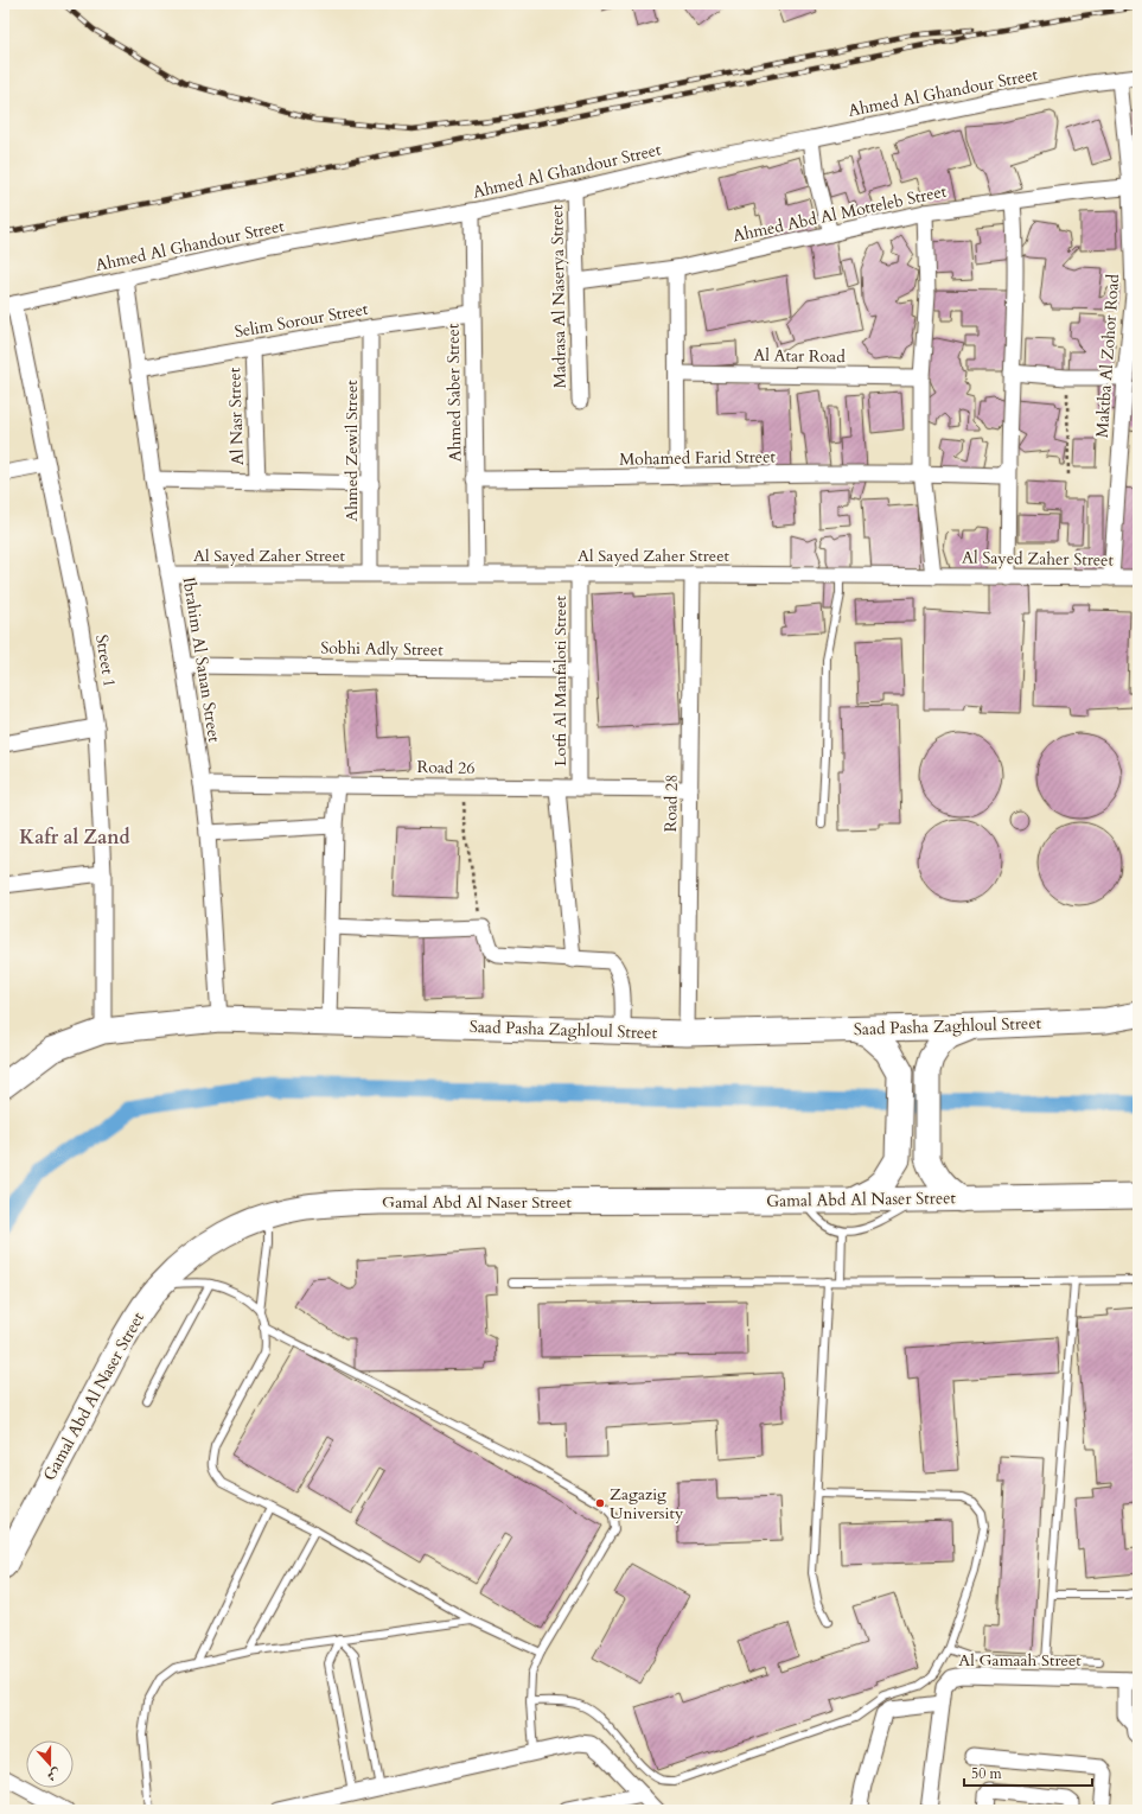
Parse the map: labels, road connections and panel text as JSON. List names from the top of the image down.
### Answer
{
  "streets": {
    "highway": ["Saad Pasha Zaghloul Street", "Gamal Abd Al Naser Street"],
    "street": [
      "Ahmed Al Ghandour Street",
      "Ahmed Abd Al Motteleb Street",
      "Madrasa Al Naserya Street",
      "Selim Sorour Street",
      "Al Atar Road",
      "Maktba Al Zohor Road",
      "Ahmed Saber Street",
      "Al Nasr Street",
      "Ahmed Zewil Street",
      "Mohamed Farid Street",
      "Al Sayed Zaher Street",
      "Sobhi Adly Street",
      "Ibrahim Al Sanan Street",
      "Street 1",
      "Lotfi Al Manfaloti Street",
      "Road 26",
      "Road 28",
      "Al Gamaah Street"
    ]
  },
  "crossings": [
    ["Ahmed Al Ghandour Street", "Madrasa Al Naserya Street"],
    ["Ahmed Al Ghandour Street", "Maktba Al Zohor Road"],
    ["Ahmed Al Ghandour Street", "Ahmed Saber Street"],
    ["Ahmed Al Ghandour Street", "Ibrahim Al Sanan Street"],
    ["Ahmed Al Ghandour Street", "Street 1"],
    ["Ahmed Abd Al Motteleb Street", "Madrasa Al Naserya Street"],
    ["Ahmed Abd Al Motteleb Street", "Maktba Al Zohor Road"],
    ["Selim Sorour Street", "Ahmed Saber Street"],
    ["Selim Sorour Street", "Al Nasr Street"],
    ["Selim Sorour Street", "Ahmed Zewil Street"],
    ["Selim Sorour Street", "Ibrahim Al Sanan Street"],
    ["Maktba Al Zohor Road", "Al Sayed Zaher Street"],
    ["Ahmed Saber Street", "Mohamed Farid Street"],
    ["Ahmed Saber Street", "Al Sayed Zaher Street"],
    ["Ahmed Zewil Street", "Al Sayed Zaher Street"],
    ["Al Sayed Zaher Street", "Ibrahim Al Sanan Street"],
    ["Al Sayed Zaher Street", "Lotfi Al Manfaloti Street"],
    ["Al Sayed Zaher Street", "Road 28"],
    ["Sobhi Adly Street", "Ibrahim Al Sanan Street"],
    ["Sobhi Adly Street", "Lotfi Al Manfaloti Street"],
    ["Ibrahim Al Sanan Street", "Road 26"],
    ["Ibrahim Al Sanan Street", "Saad Pasha Zaghloul Street"],
    ["Street 1", "Saad Pasha Zaghloul Street"],
    ["Lotfi Al Manfaloti Street", "Road 26"],
    ["Road 26", "Road 28"],
    ["Road 28", "Saad Pasha Zaghloul Street"]
  ],
  "districts": ["Kafr al Zand"],
  "places": ["Zagazig University"],
  "scale_bar": "50 m",
  "north": "bottom"
}
